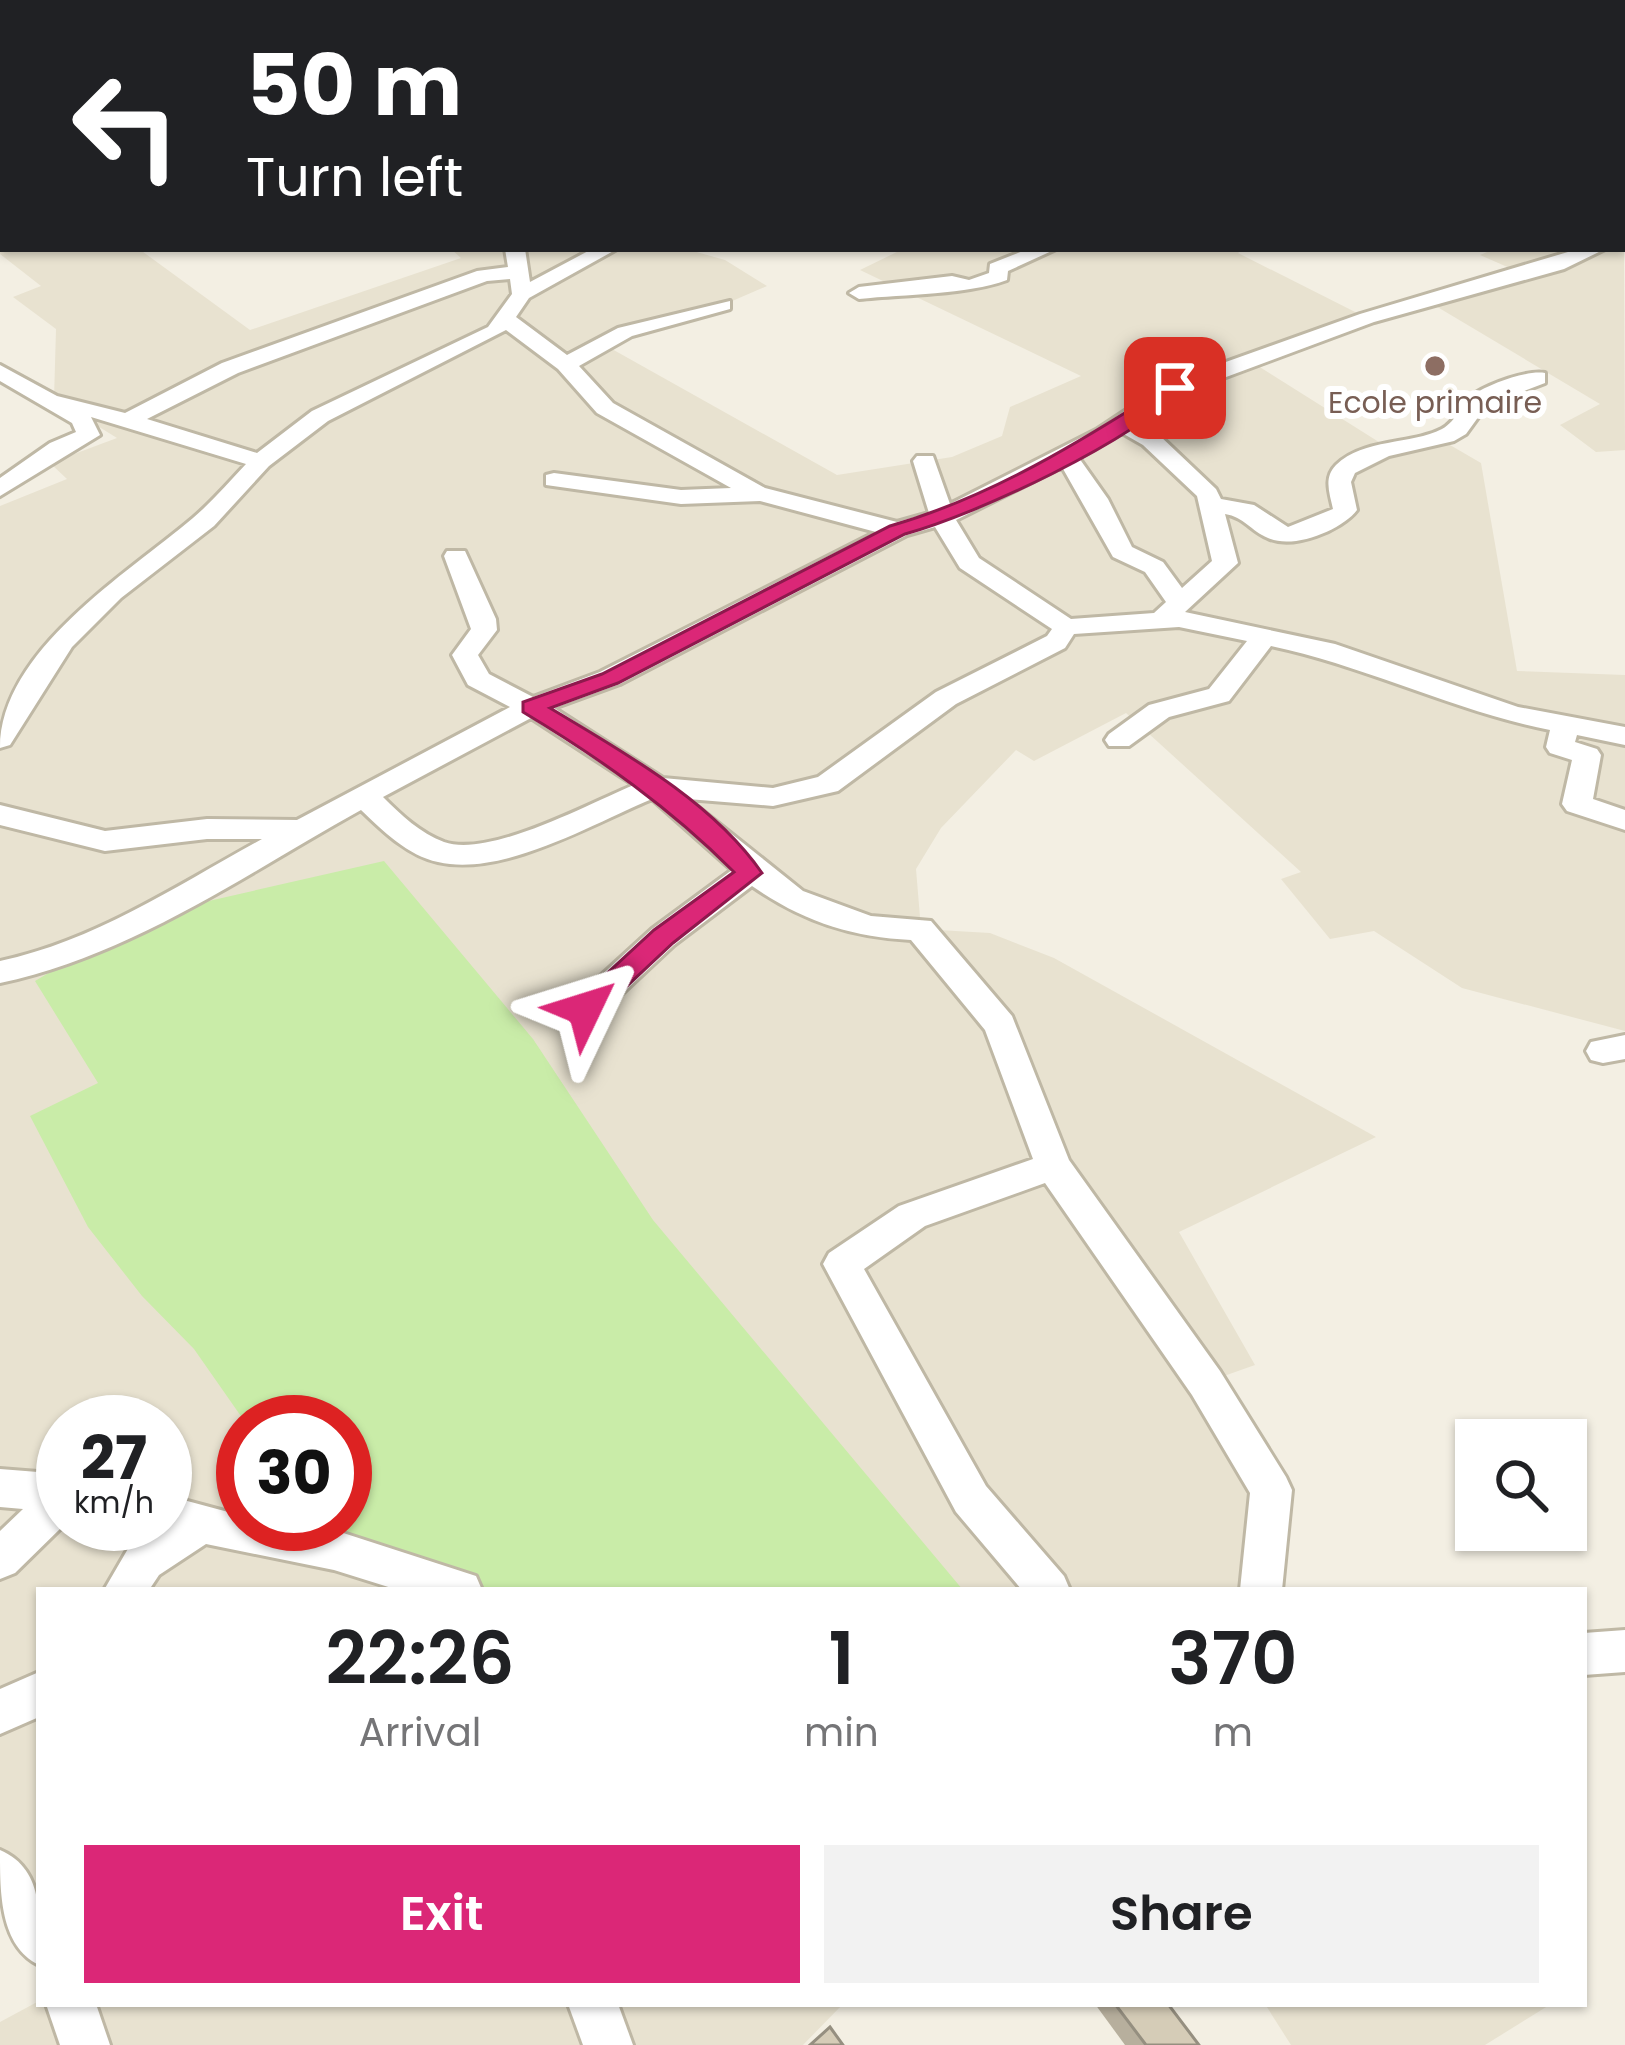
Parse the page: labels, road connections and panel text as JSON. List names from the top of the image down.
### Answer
{
  "places": ["Ecole primaire"],
  "page": {
    "turn": ["50 m", "Turn left"],
    "speed": "27 km/h",
    "limit": "30",
    "eta": [
      "22:26",
      "Arrival",
      "1",
      "min",
      "370",
      "m"
    ],
    "buttons": ["Exit", "Share"]
  }
}
